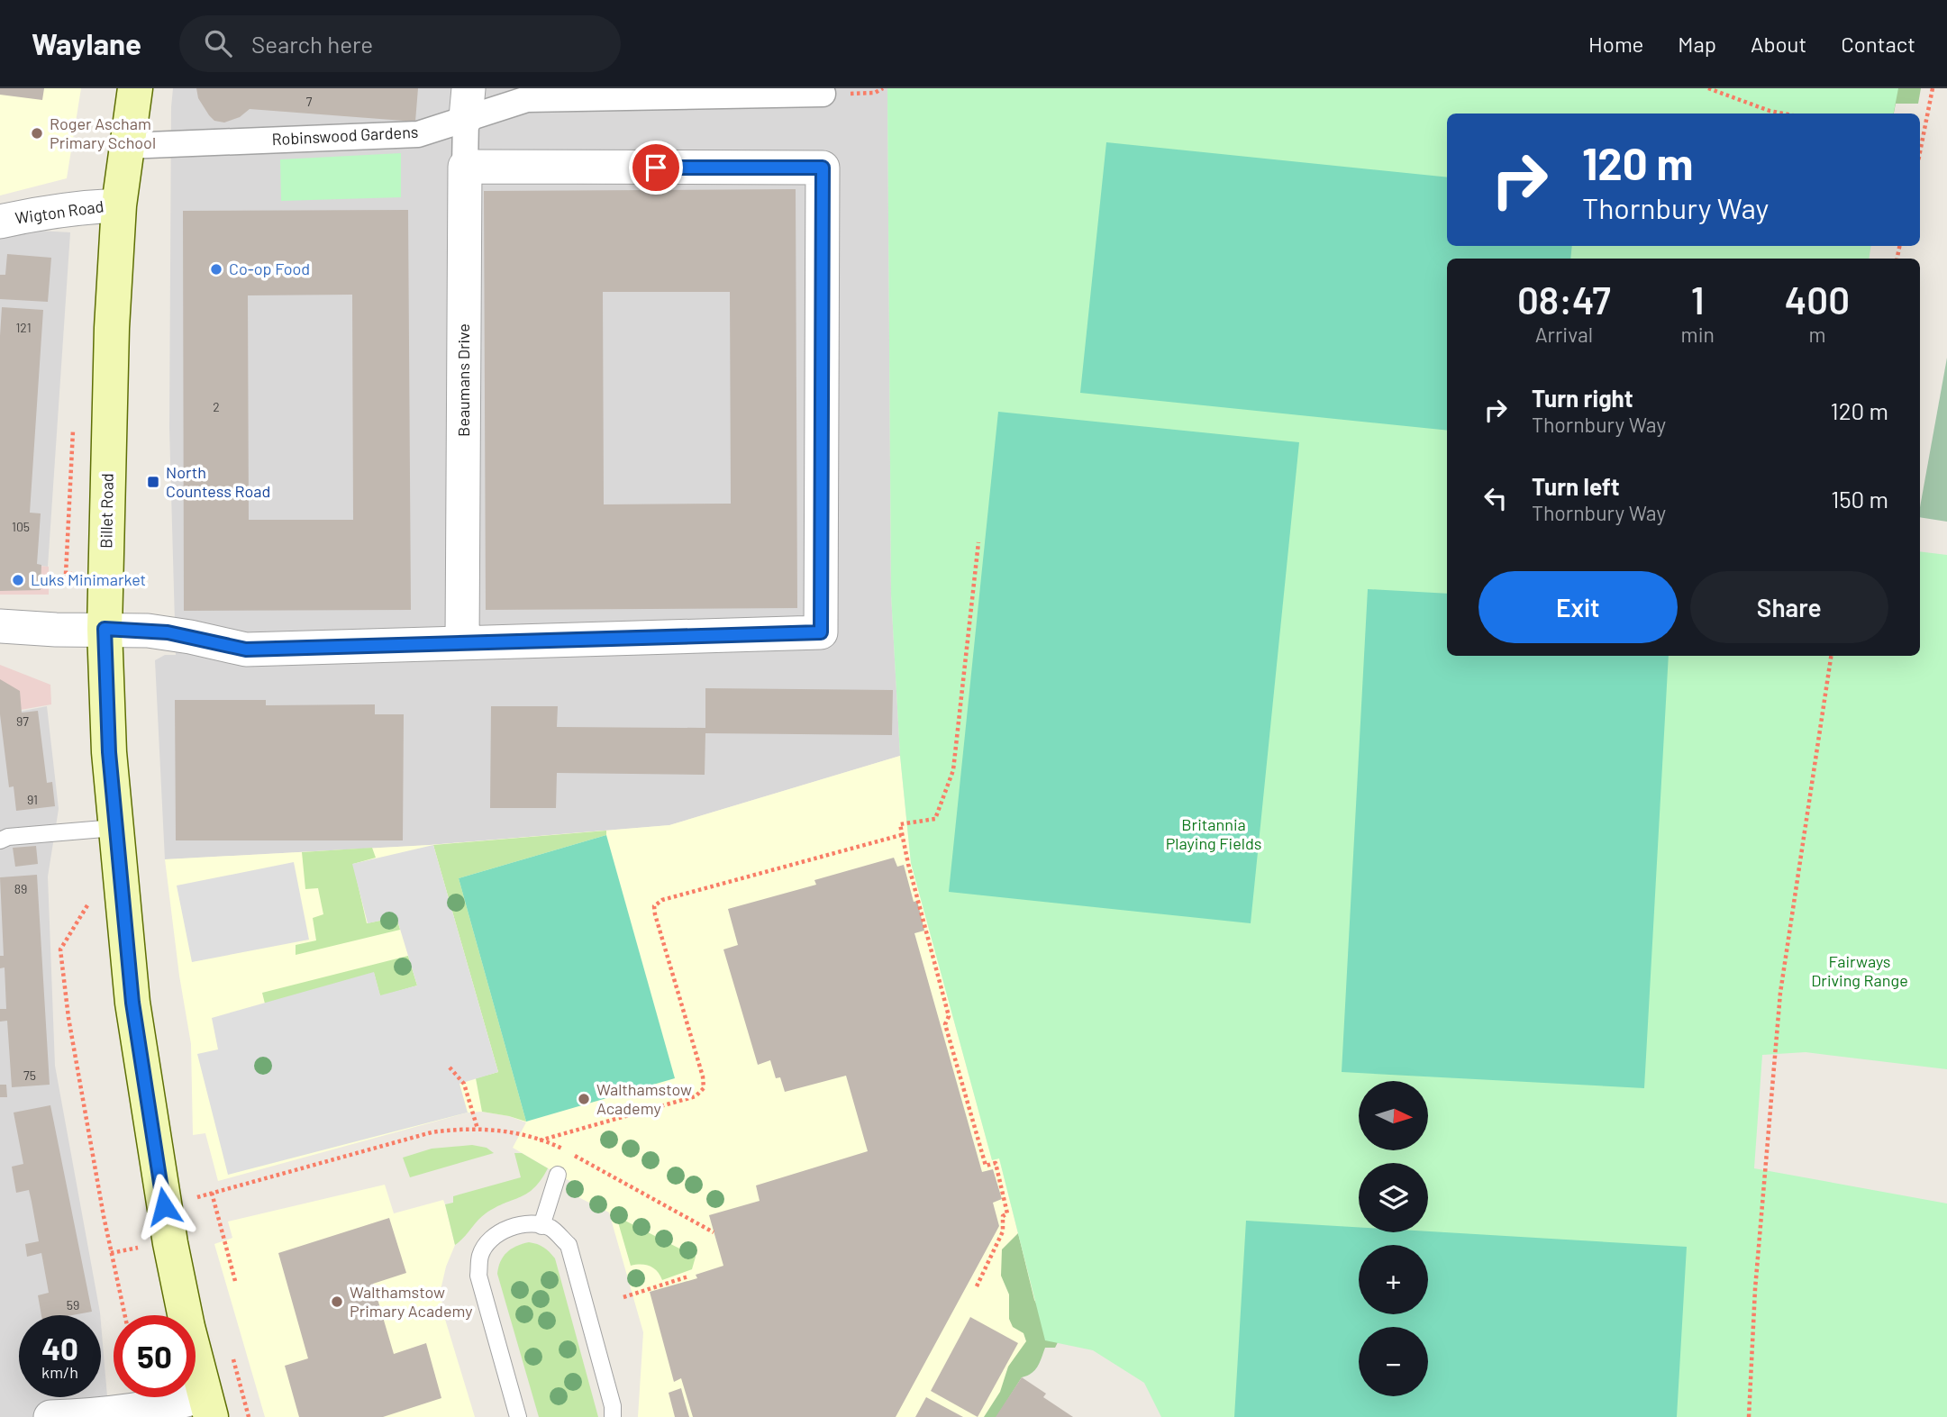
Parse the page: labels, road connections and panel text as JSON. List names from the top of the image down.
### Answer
{
  "streets": {
    "main road": ["Billet Road"],
    "street": ["Robinswood Gardens", "Wigton Road", "Beaumans Drive"]
  },
  "crossings": [
    ["Robinswood Gardens", "Beaumans Drive"],
    ["Robinswood Gardens", "Billet Road"],
    ["Wigton Road", "Billet Road"]
  ],
  "parks": ["Britannia Playing Fields", "Fairways Driving Range"],
  "places": {
    "other": [
      "Roger Ascham Primary School",
      "Co-op Food",
      "Luks Minimarket",
      "Walthamstow Academy",
      "Walthamstow Primary Academy"
    ],
    "transit": ["North Countess Road"]
  },
  "house_numbers": [
    "7",
    "121",
    "2",
    "105",
    "97",
    "91",
    "89",
    "75",
    "59"
  ],
  "north": "right",
  "page": {
    "header": "Waylane",
    "search": "Search here",
    "nav": [
      "Home",
      "Map",
      "About",
      "Contact"
    ],
    "turn": ["120 m", "Thornbury Way"],
    "eta": [
      "08:47",
      "Arrival",
      "1",
      "min",
      "400",
      "m"
    ],
    "list": [
      {
        "name": "Turn right",
        "note": "Thornbury Way",
        "value": "120 m"
      },
      {
        "name": "Turn left",
        "note": "Thornbury Way",
        "value": "150 m"
      }
    ],
    "buttons": ["Exit", "Share"],
    "map_buttons": ["+", "−"],
    "speed": "40 km/h",
    "limit": "50"
  }
}
